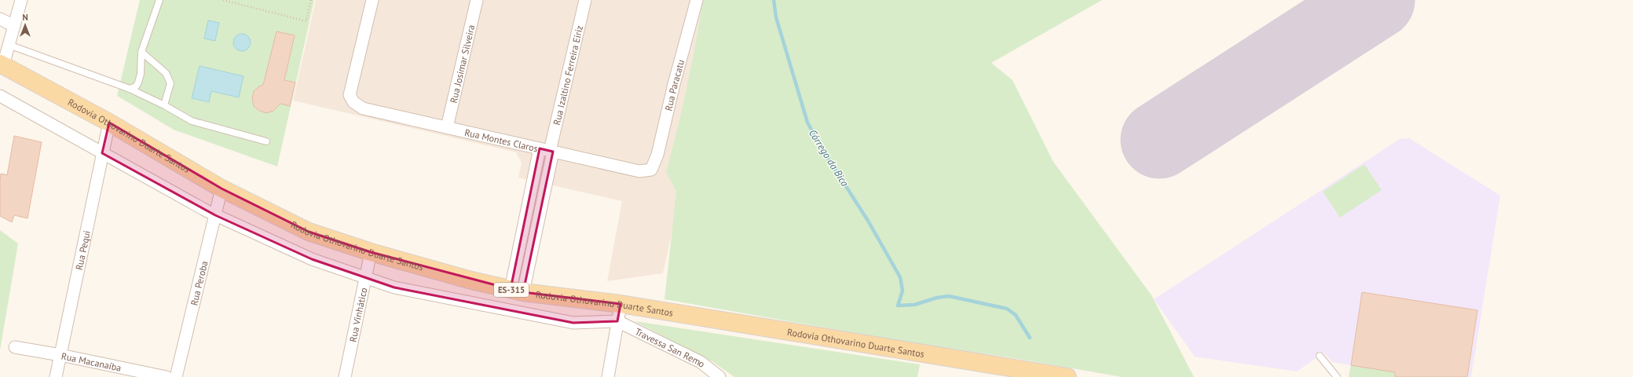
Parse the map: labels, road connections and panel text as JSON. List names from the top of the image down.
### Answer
{
  "streets": {
    "main road": ["Rodovia Othovarino Duarte Santos", "ES-315"],
    "street": [
      "Rua Josimar Silveira",
      "Rua Izaltino Ferreira Eiriz",
      "Rua Paracatu",
      "Rua Montes Claros",
      "Rua Pequi",
      "Rua Peroba",
      "Rua Vinhático",
      "Travessa San Remo",
      "Rua Macanaíba"
    ]
  },
  "crossings": [
    ["Rua Josimar Silveira", "Rua Montes Claros"],
    ["Rua Izaltino Ferreira Eiriz", "Rodovia Othovarino Duarte Santos"],
    ["Rua Izaltino Ferreira Eiriz", "Rua Montes Claros"],
    ["Rua Paracatu", "Rua Montes Claros"],
    ["Rodovia Othovarino Duarte Santos", "Rua Pequi"],
    ["Rodovia Othovarino Duarte Santos", "Rua Peroba"],
    ["Rodovia Othovarino Duarte Santos", "Rua Vinhático"],
    ["Rodovia Othovarino Duarte Santos", "Travessa San Remo"],
    ["Rua Pequi", "Rua Macanaíba"]
  ],
  "water": ["Córrego da Bica"],
  "north": "top"
}
